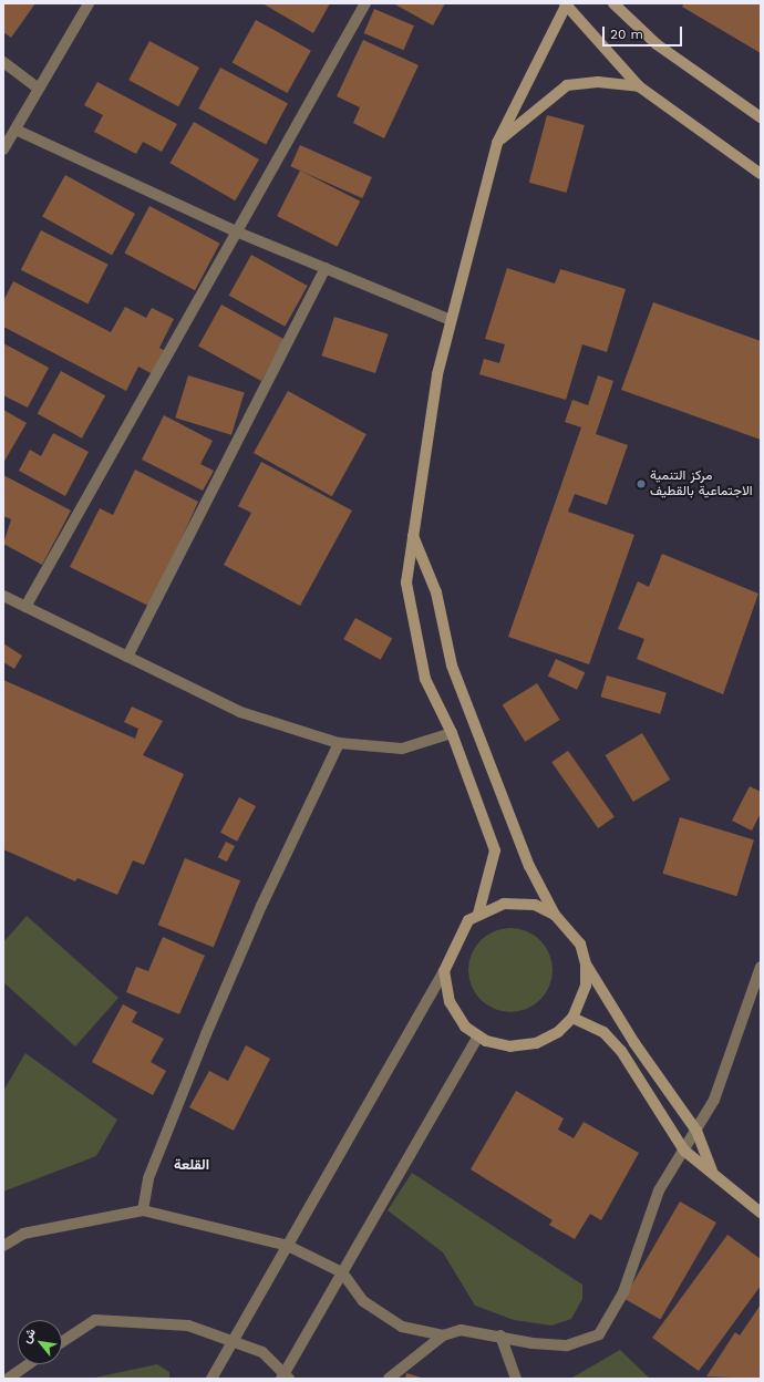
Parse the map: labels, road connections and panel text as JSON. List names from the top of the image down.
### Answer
{
  "districts": ["القلعة"],
  "places": ["مركز التنمية الاجتماعية بالقطيف"],
  "scale_bar": "20 m",
  "north": "top left"
}
